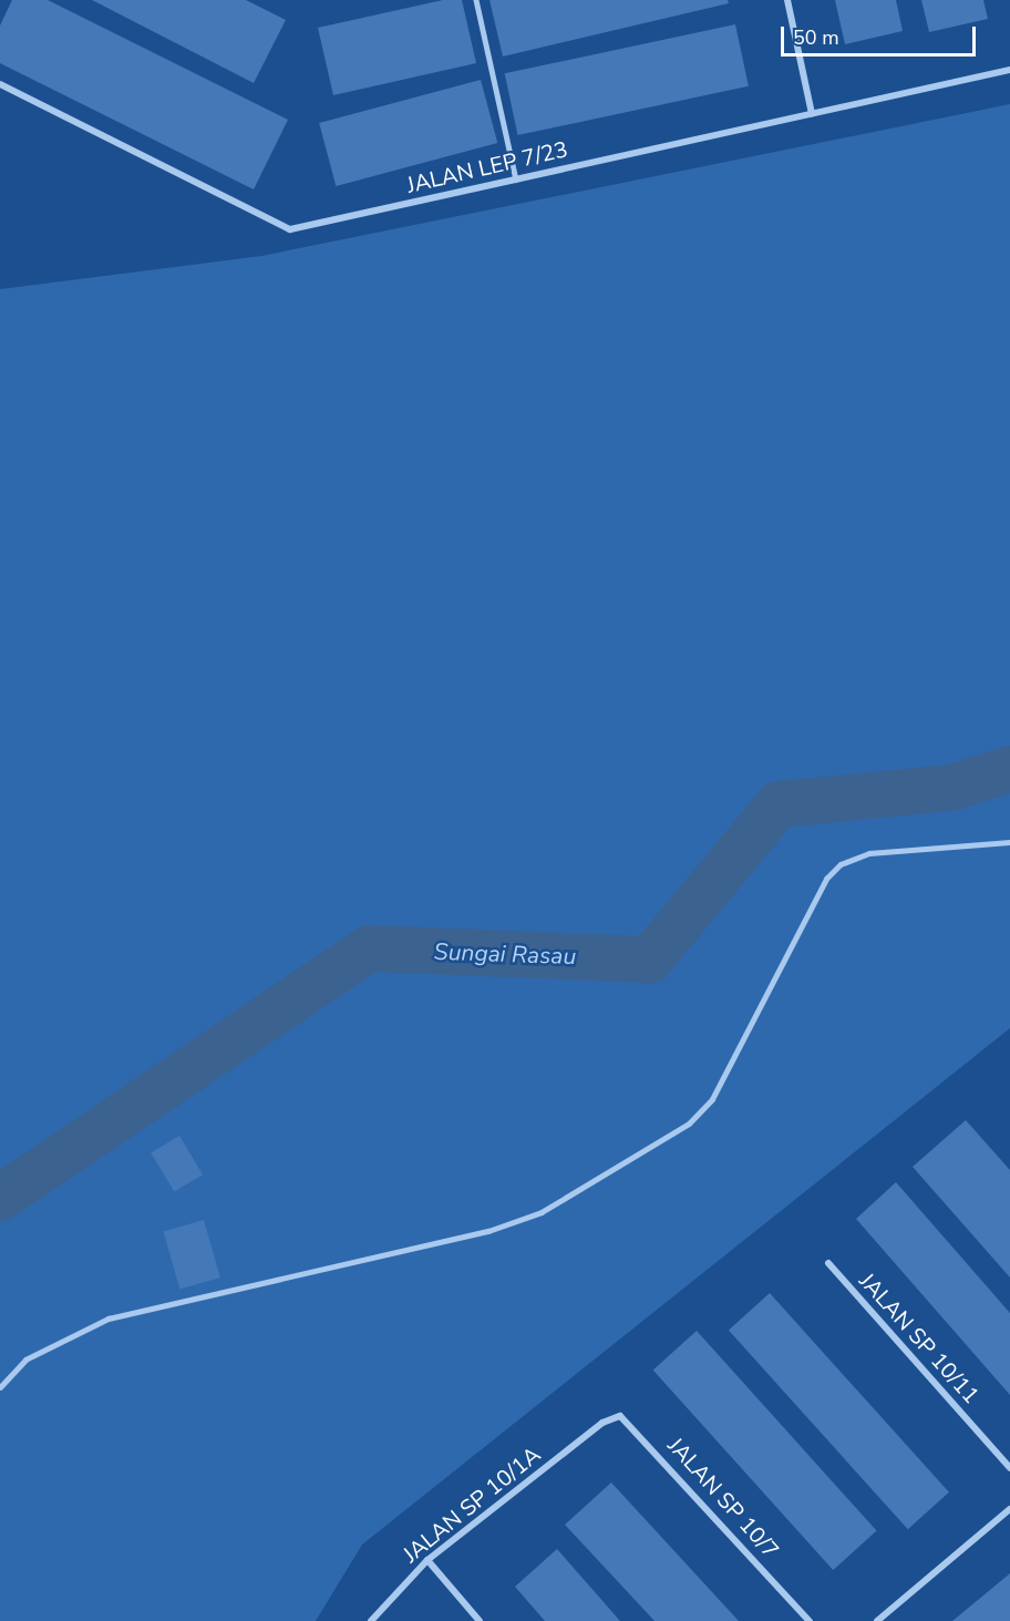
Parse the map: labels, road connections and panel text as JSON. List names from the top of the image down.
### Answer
{
  "streets": {
    "street": [
      "JALAN LEP 7/23",
      "JALAN SP 10/11",
      "JALAN SP 10/7",
      "JALAN SP 10/1A"
    ]
  },
  "crossings": [
    ["JALAN SP 10/7", "JALAN SP 10/1A"]
  ],
  "water": ["Sungai Rasau"],
  "scale_bar": "50 m"
}
